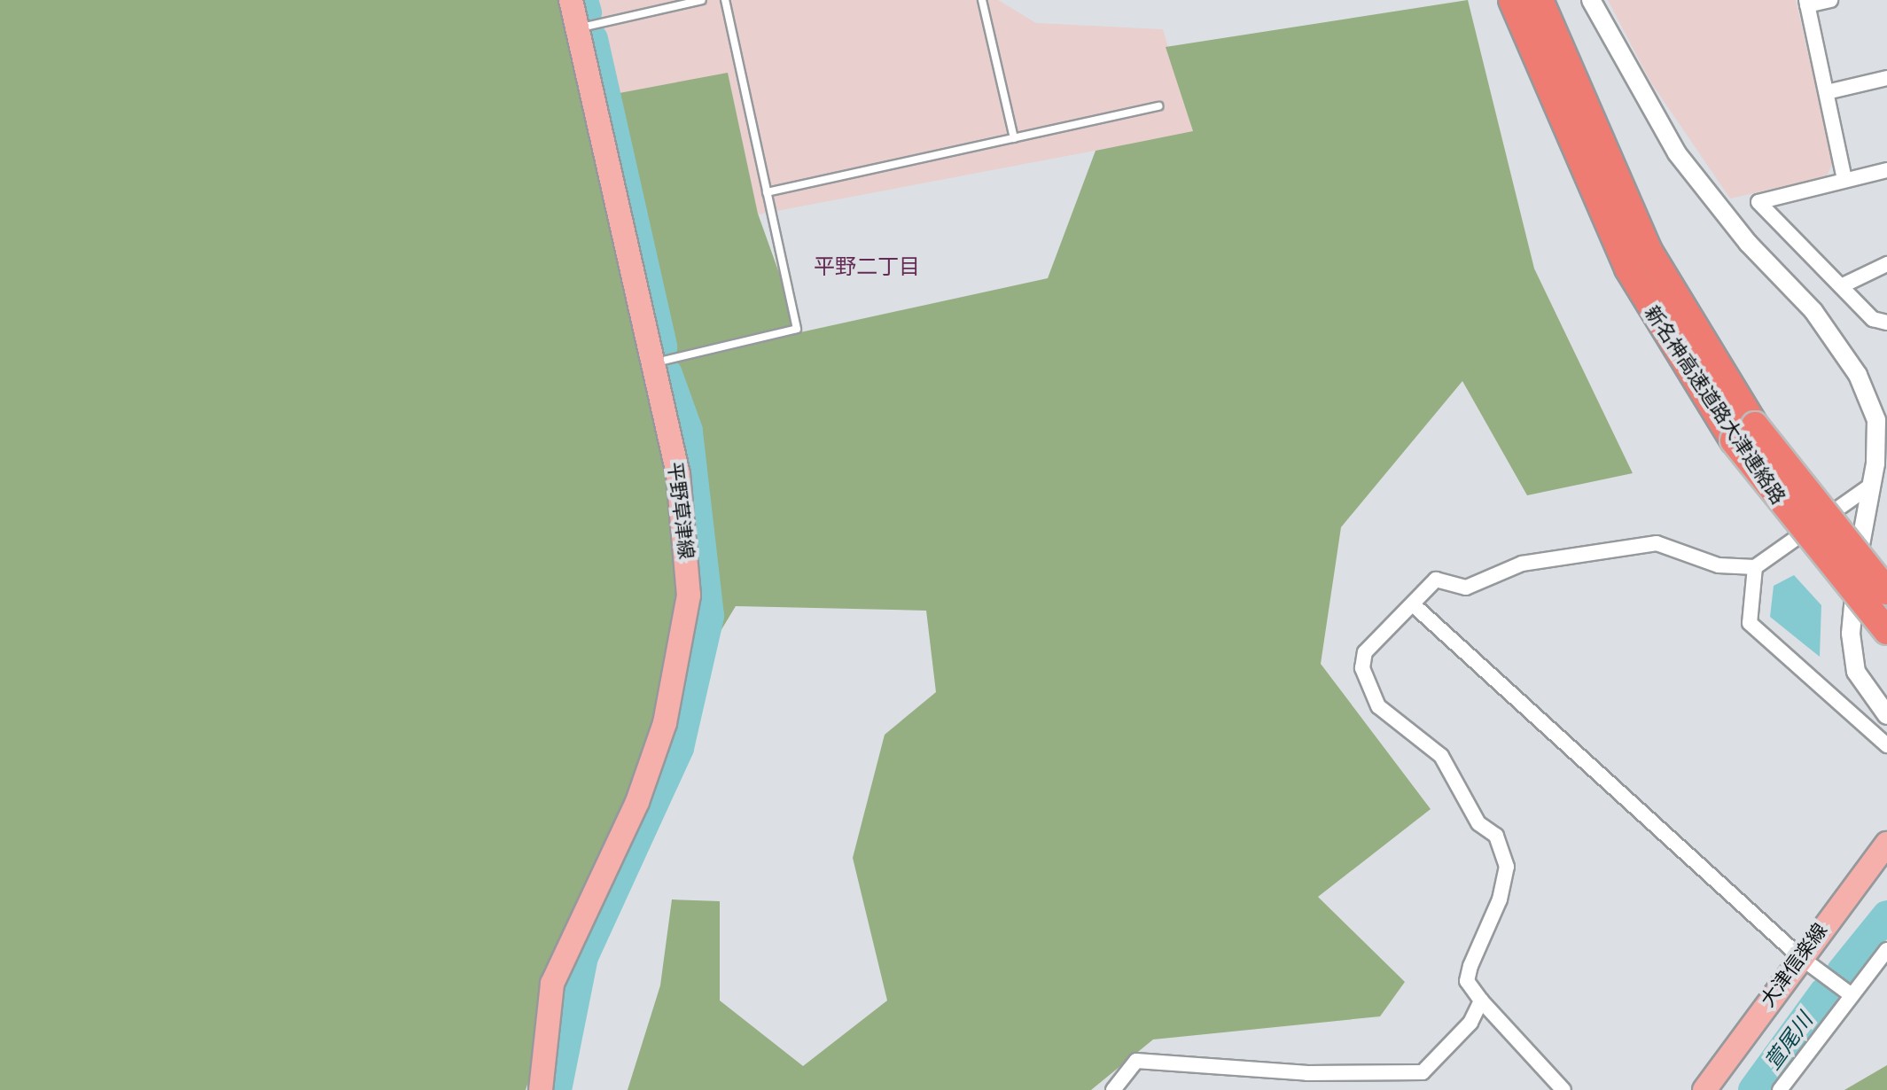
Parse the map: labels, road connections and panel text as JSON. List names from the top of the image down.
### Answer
{
  "streets": {
    "highway": ["新名神高速道路大津連絡路"],
    "main road": ["平野草津線", "大津信楽線"]
  },
  "districts": ["平野二丁目"],
  "water": ["萱尾川"]
}
